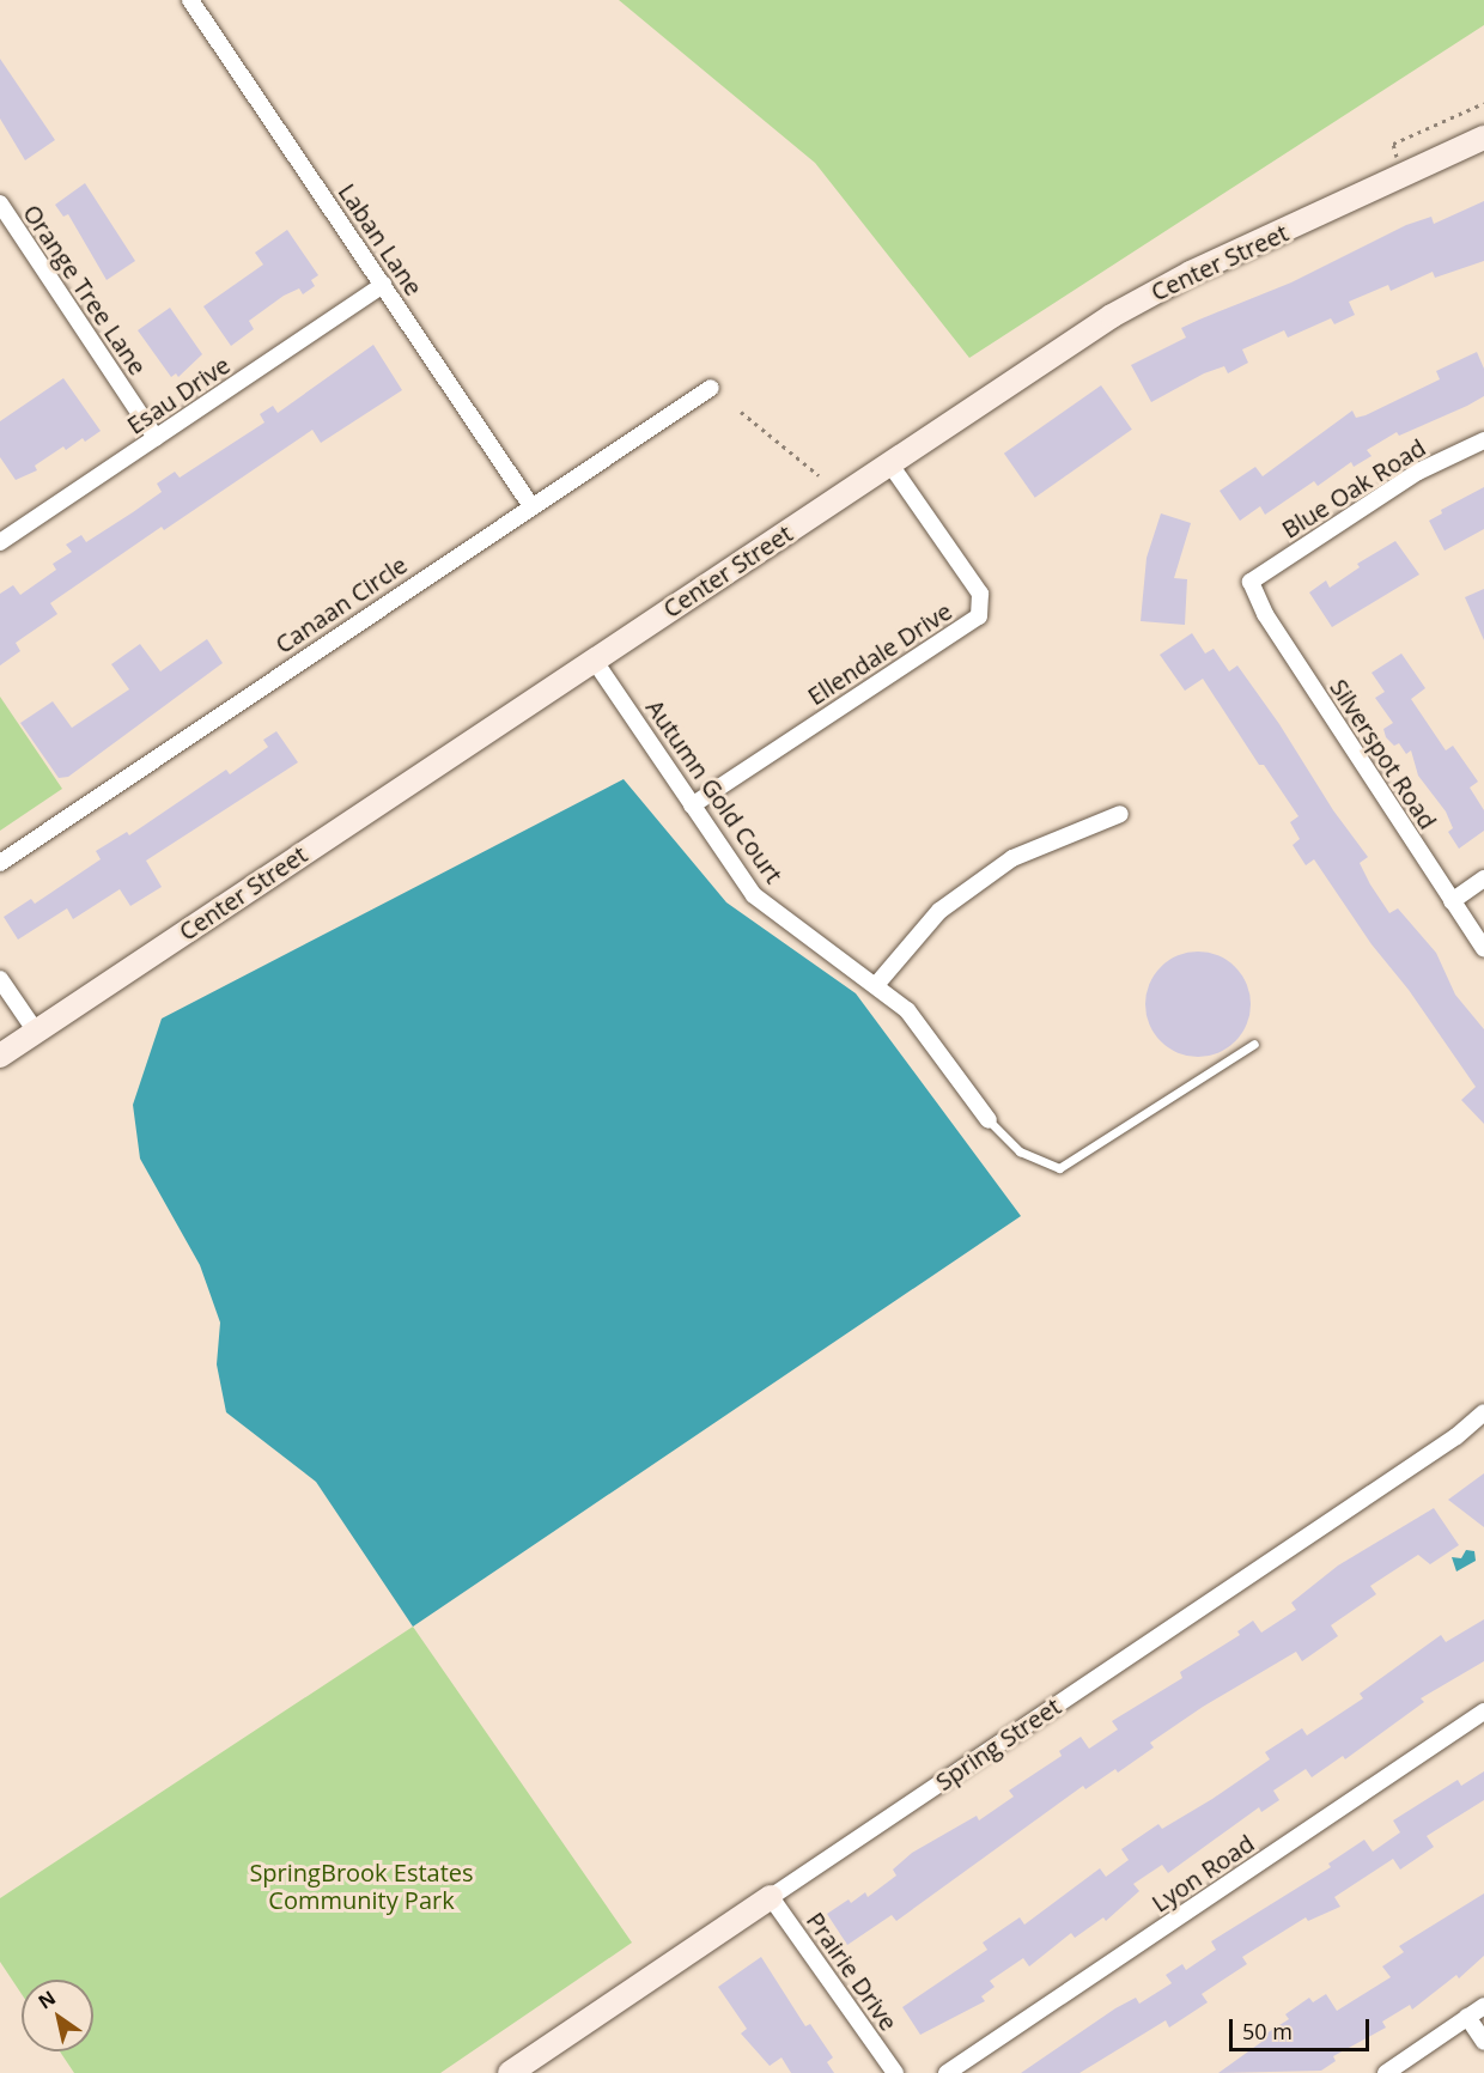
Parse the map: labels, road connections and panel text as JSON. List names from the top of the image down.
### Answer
{
  "streets": {
    "street": [
      "Laban Lane",
      "Center Street",
      "Orange Tree Lane",
      "Esau Drive",
      "Blue Oak Road",
      "Canaan Circle",
      "Ellendale Drive",
      "Silverspot Road",
      "Autumn Gold Court",
      "Spring Street",
      "Lyon Road",
      "Prairie Drive"
    ]
  },
  "crossings": [
    ["Laban Lane", "Esau Drive"],
    ["Laban Lane", "Canaan Circle"],
    ["Center Street", "Ellendale Drive"],
    ["Center Street", "Autumn Gold Court"],
    ["Orange Tree Lane", "Esau Drive"],
    ["Blue Oak Road", "Silverspot Road"],
    ["Ellendale Drive", "Autumn Gold Court"],
    ["Spring Street", "Prairie Drive"]
  ],
  "parks": ["SpringBrook Estates Community Park"],
  "scale_bar": "50 m",
  "north": "top left"
}
